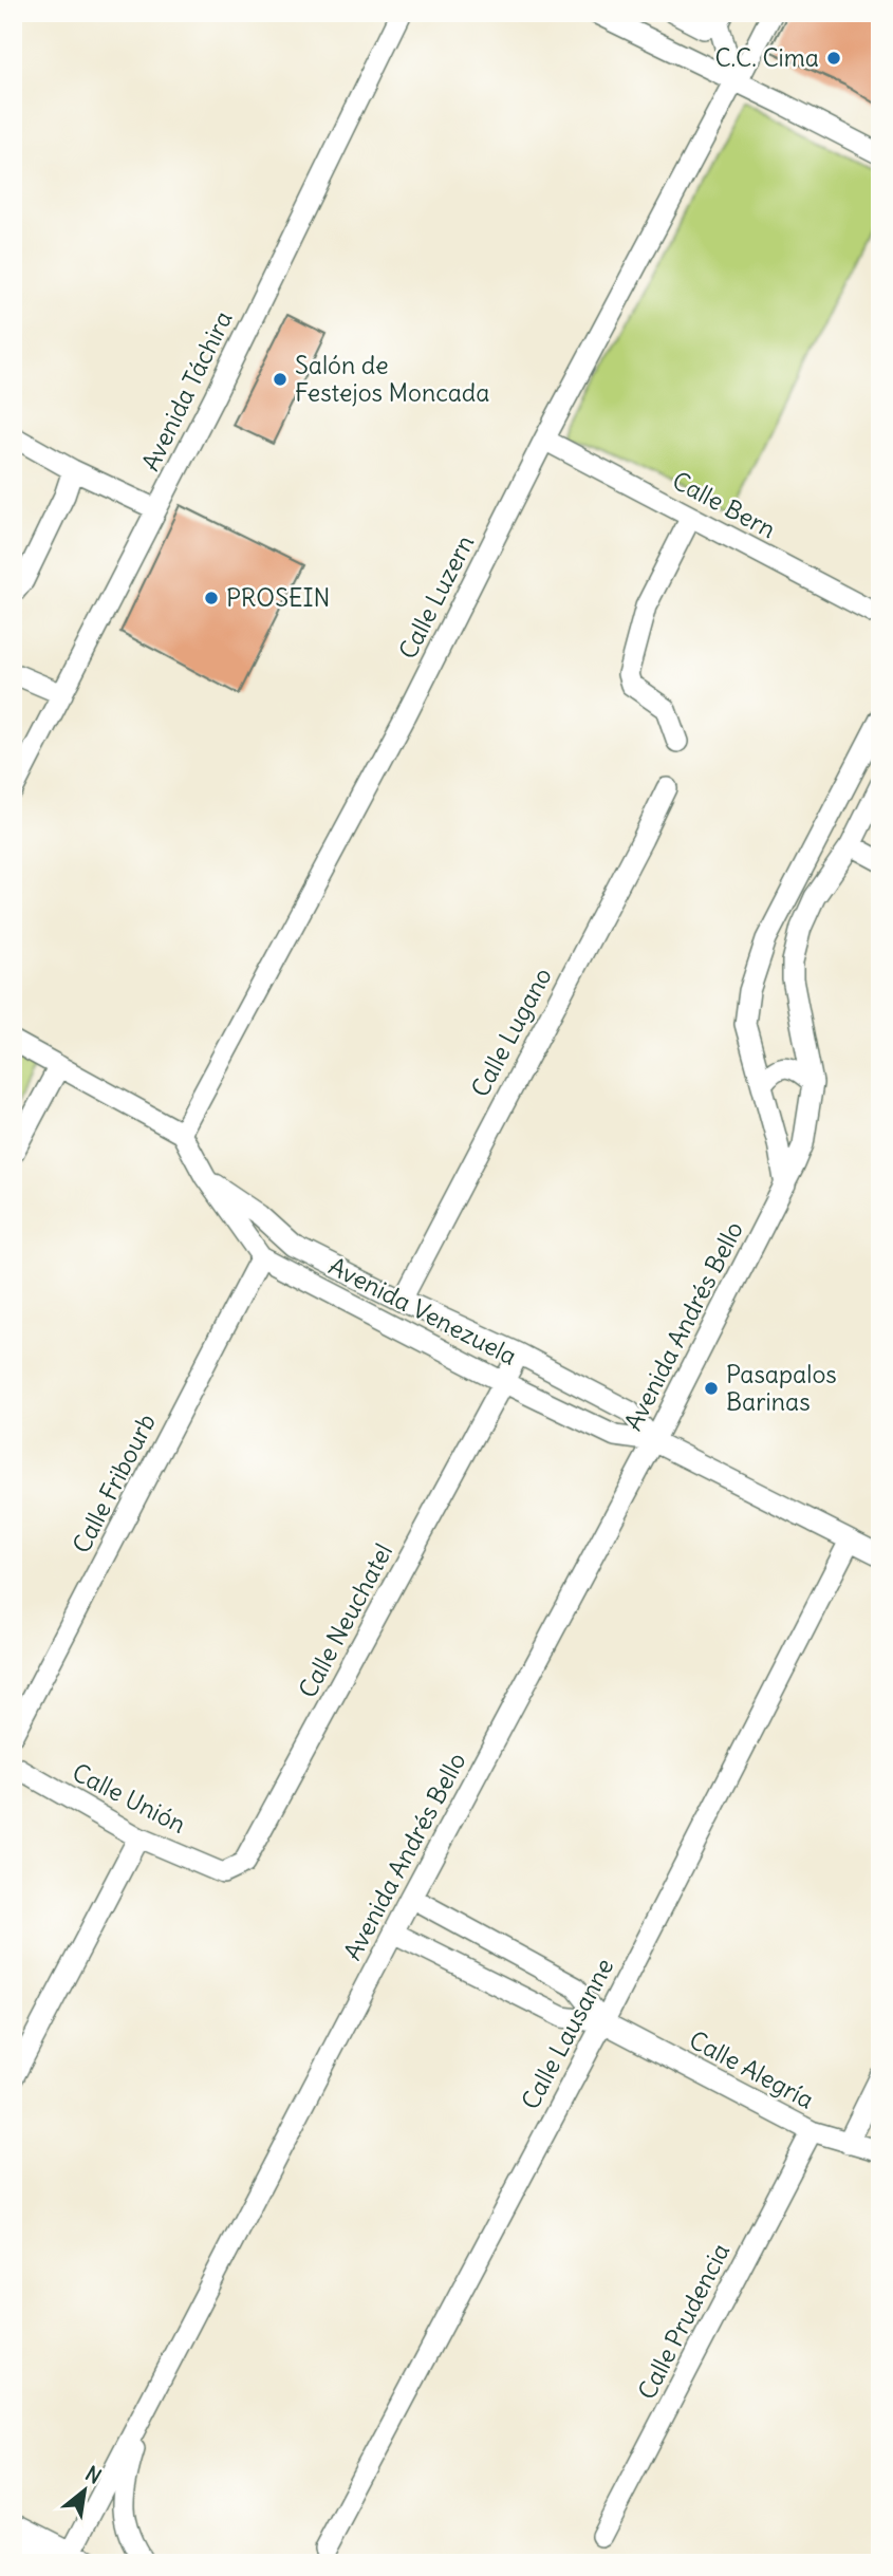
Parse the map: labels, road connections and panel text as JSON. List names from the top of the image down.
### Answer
{
  "streets": {
    "street": [
      "Avenida Táchira",
      "Calle Bern",
      "Calle Luzern",
      "Calle Lugano",
      "Avenida Venezuela",
      "Avenida Andrés Bello",
      "Calle Fribourb",
      "Calle Neuchatel",
      "Calle Unión",
      "Calle Lausanne",
      "Calle Alegría",
      "Calle Prudencia"
    ]
  },
  "crossings": [
    ["Calle Bern", "Calle Luzern"],
    ["Calle Luzern", "Avenida Venezuela"],
    ["Calle Lugano", "Avenida Venezuela"],
    ["Avenida Venezuela", "Avenida Andrés Bello"],
    ["Avenida Venezuela", "Calle Fribourb"],
    ["Avenida Venezuela", "Calle Neuchatel"],
    ["Avenida Venezuela", "Calle Lausanne"],
    ["Avenida Andrés Bello", "Calle Alegría"],
    ["Calle Neuchatel", "Calle Unión"],
    ["Calle Lausanne", "Calle Alegría"],
    ["Calle Alegría", "Calle Prudencia"]
  ],
  "places": [
    "C.C. Cima",
    "Salón de Festejos Moncada",
    "PROSEIN",
    "Pasapalos Barinas"
  ],
  "north": "top right"
}
